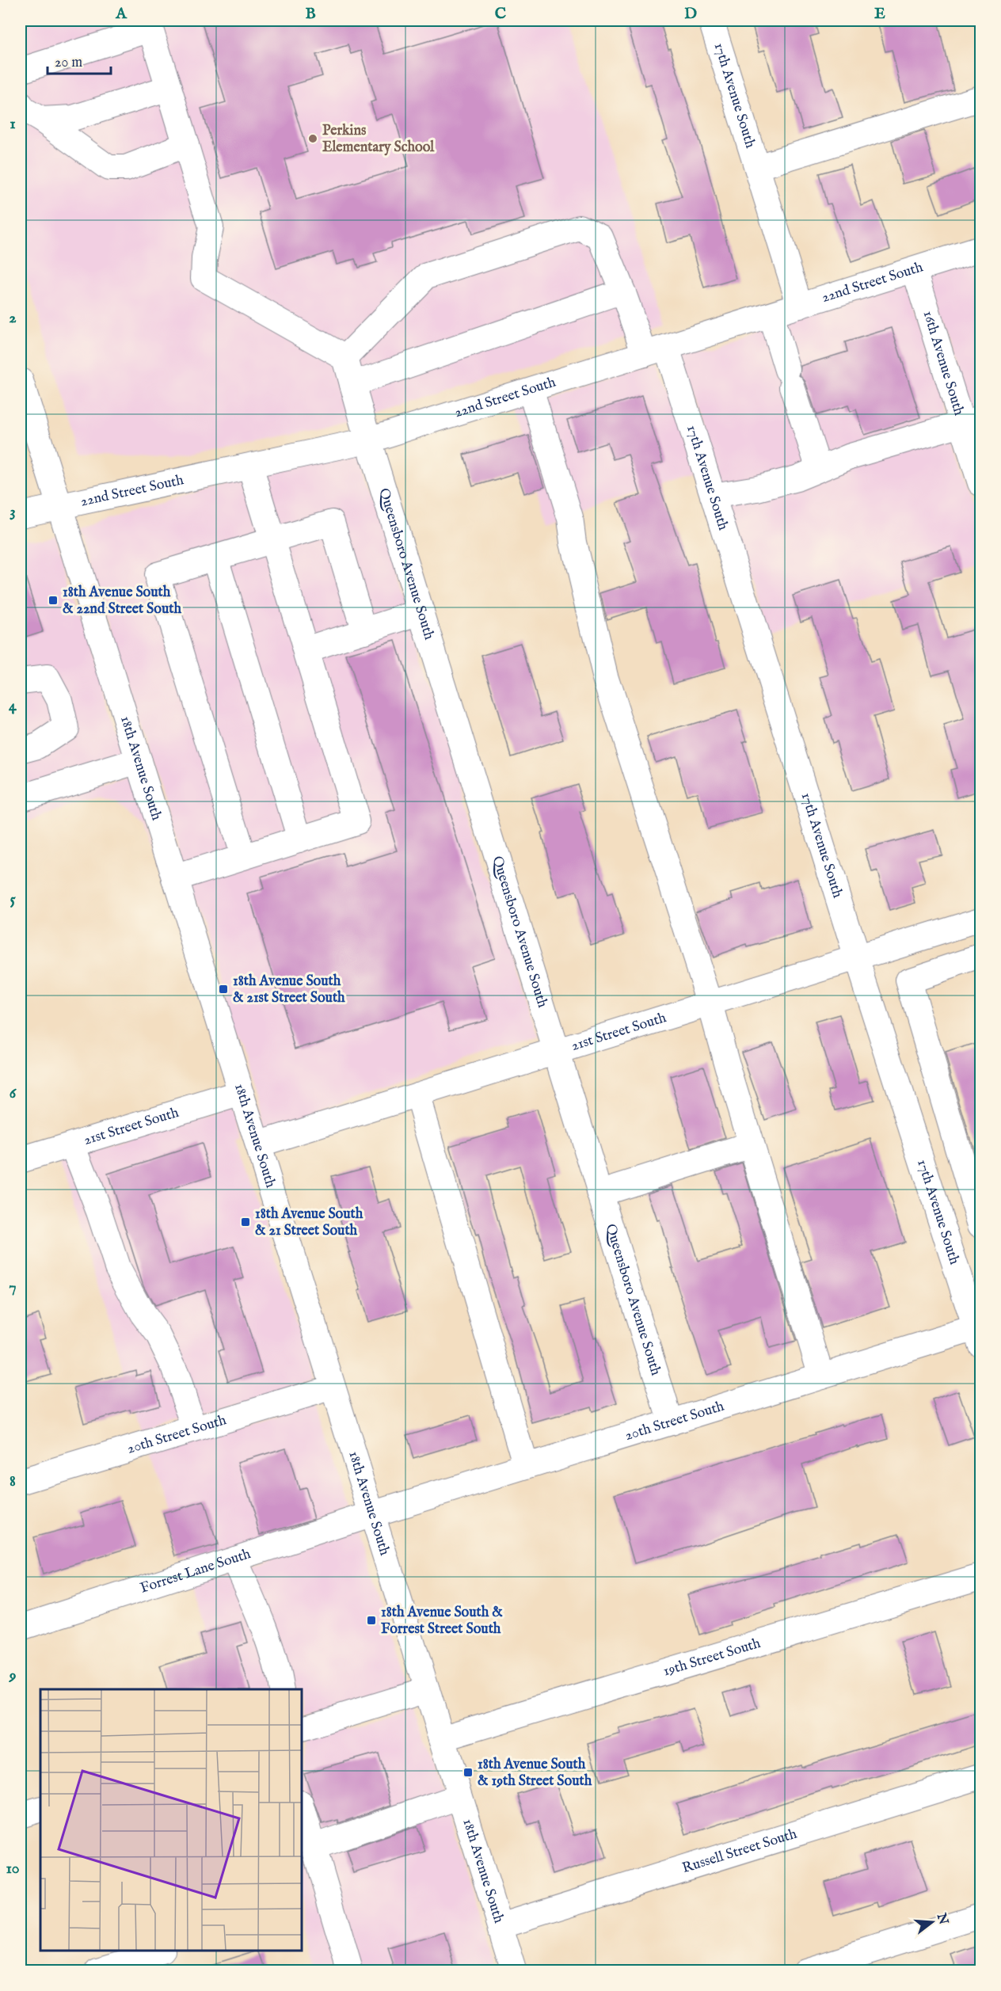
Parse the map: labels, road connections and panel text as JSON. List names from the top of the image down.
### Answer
{
  "streets": {
    "street": [
      "17th Avenue South",
      "22nd Street South",
      "16th Avenue South",
      "Queensboro Avenue South",
      "18th Avenue South",
      "21st Street South",
      "20th Street South",
      "Forrest Lane South",
      "19th Street South",
      "Russell Street South"
    ]
  },
  "crossings": [
    ["17th Avenue South", "22nd Street South"],
    ["17th Avenue South", "Queensboro Avenue South"],
    ["17th Avenue South", "21st Street South"],
    ["17th Avenue South", "20th Street South"],
    ["22nd Street South", "16th Avenue South"],
    ["22nd Street South", "Queensboro Avenue South"],
    ["22nd Street South", "18th Avenue South"],
    ["Queensboro Avenue South", "21st Street South"],
    ["Queensboro Avenue South", "20th Street South"],
    ["18th Avenue South", "21st Street South"],
    ["18th Avenue South", "20th Street South"],
    ["18th Avenue South", "Forrest Lane South"],
    ["18th Avenue South", "19th Street South"],
    ["18th Avenue South", "Russell Street South"],
    ["20th Street South", "Forrest Lane South"]
  ],
  "places": {
    "other": ["Perkins Elementary School"],
    "transit": [
      "18th Avenue South & 22nd Street South",
      "18th Avenue South & 21st Street South",
      "18th Avenue South & 21 Street South",
      "18th Avenue South & Forrest Street South",
      "18th Avenue South & 19th Street South"
    ]
  },
  "scale_bar": "20 m",
  "north": "right",
  "grid": {
    "columns": [
      "A",
      "B",
      "C",
      "D",
      "E"
    ],
    "rows": [
      "1",
      "2",
      "3",
      "4",
      "5",
      "6",
      "7",
      "8",
      "9",
      "10"
    ]
  }
}
